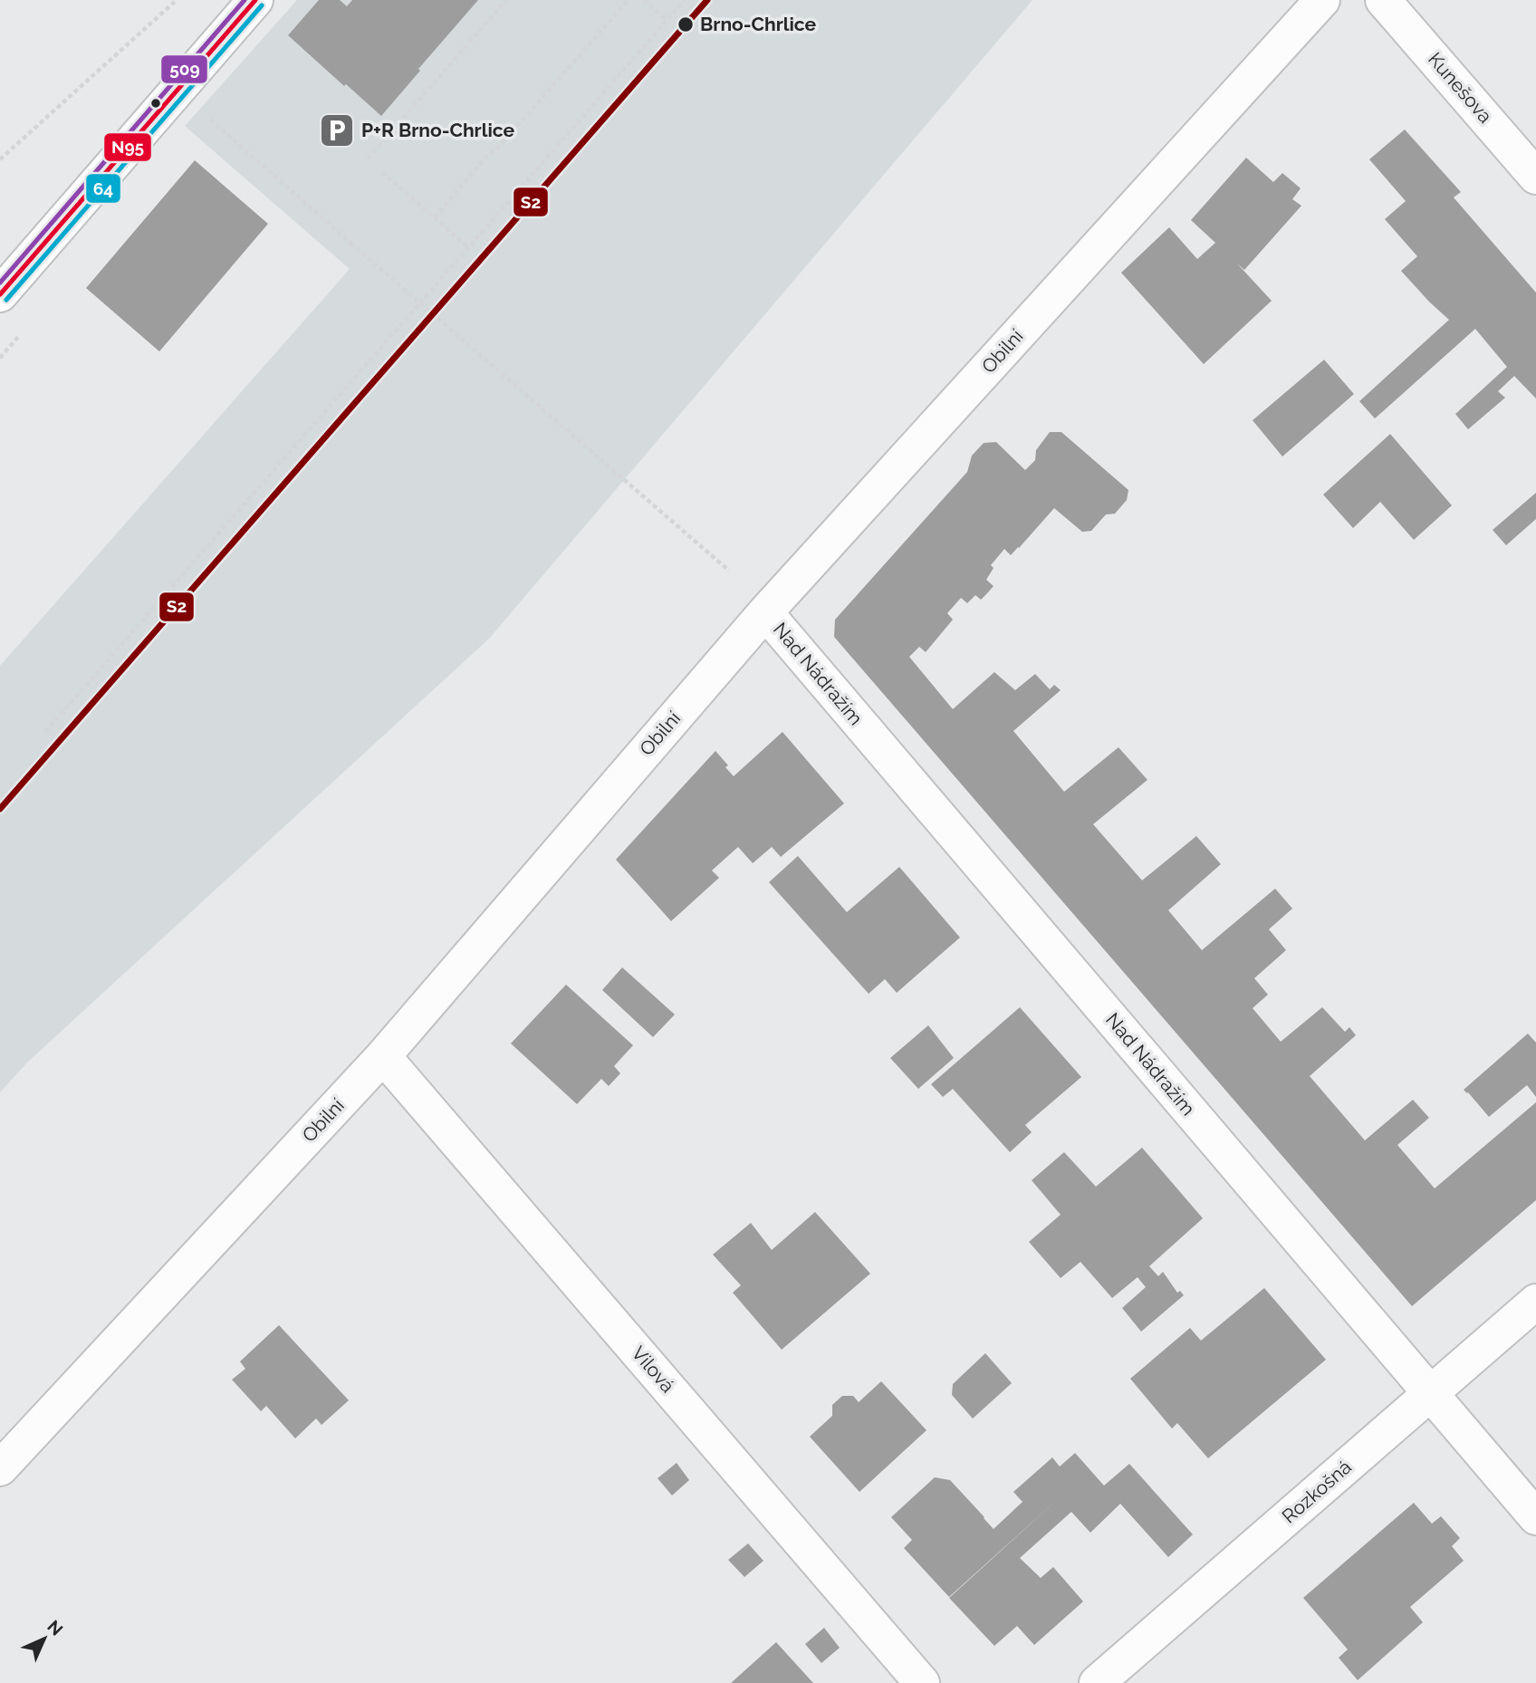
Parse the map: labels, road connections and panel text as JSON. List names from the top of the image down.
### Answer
{
  "streets": {
    "street": [
      "Kunešova",
      "Obilní",
      "Nad Nádražím",
      "Vilová",
      "Rozkošná"
    ]
  },
  "crossings": [
    ["Obilní", "Nad Nádražím"],
    ["Obilní", "Vilová"],
    ["Nad Nádražím", "Rozkošná"]
  ],
  "places": {
    "other": ["Brno-Chrlice"],
    "parking": ["P+R Brno-Chrlice"]
  },
  "lines": [
    "transit line S2",
    "transit line N95",
    "transit line 509",
    "transit line 64"
  ],
  "north": "top right"
}
